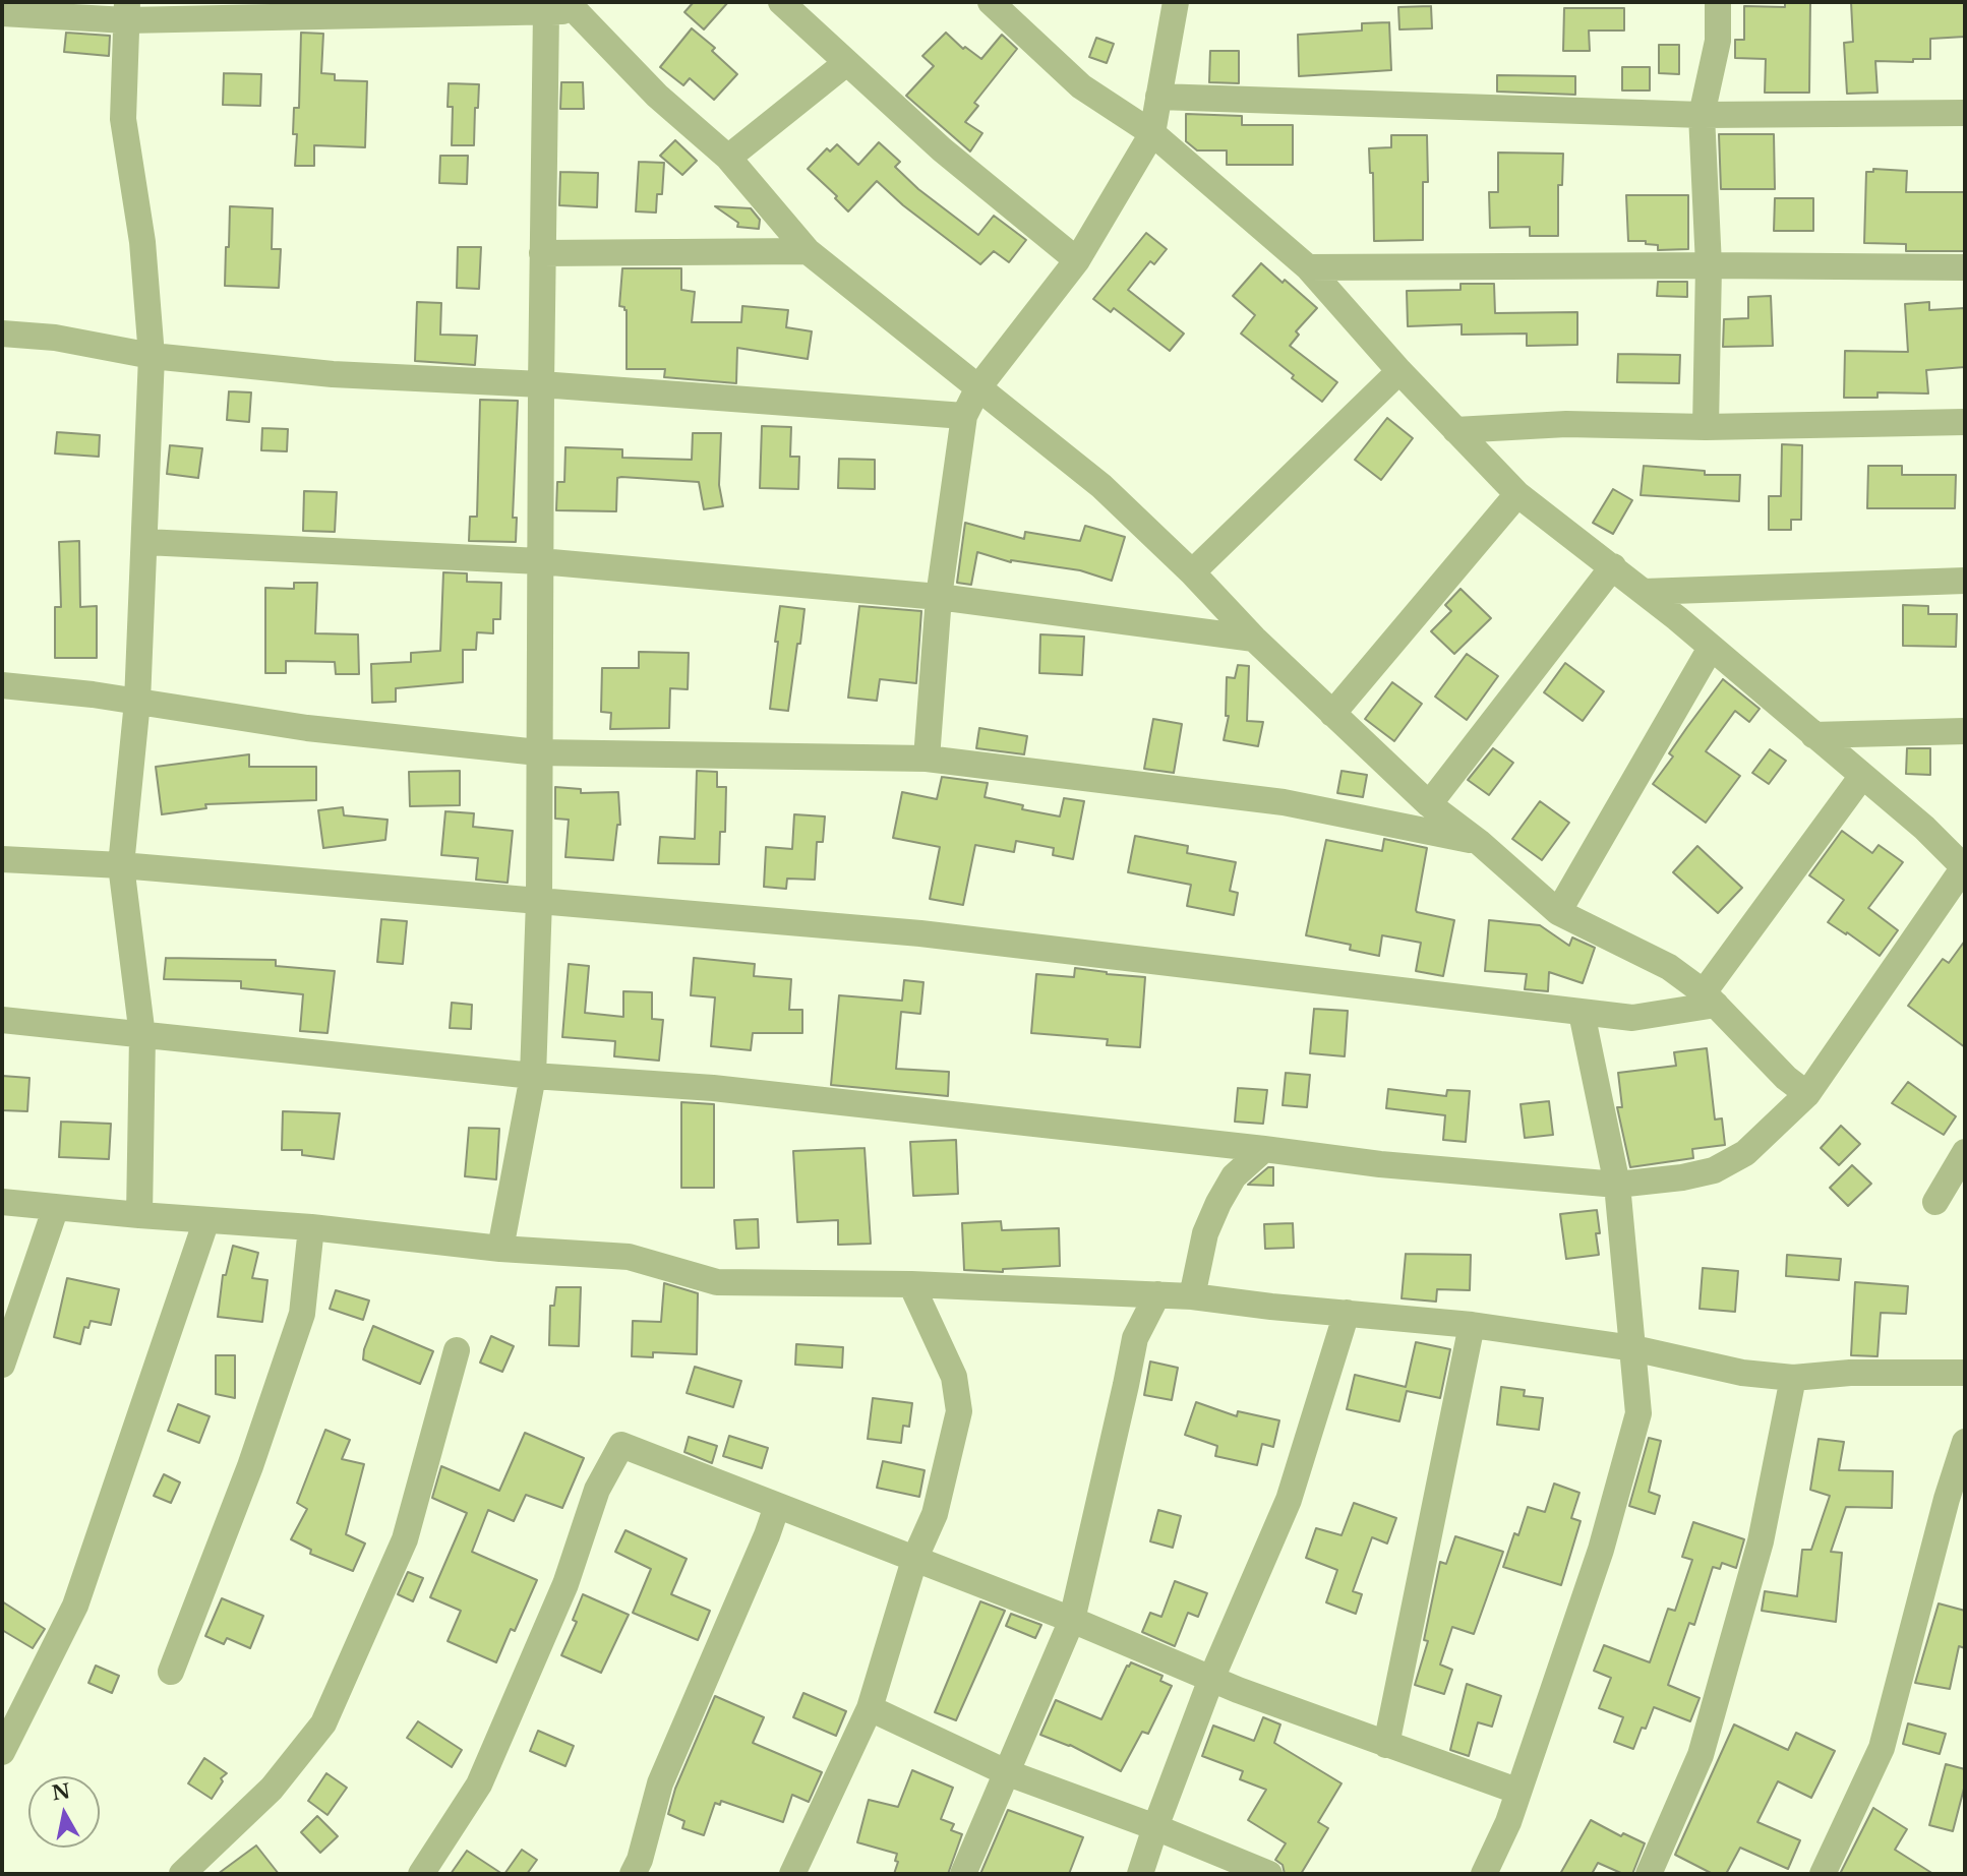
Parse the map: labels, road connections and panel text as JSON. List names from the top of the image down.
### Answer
{
  "north": "top"
}
